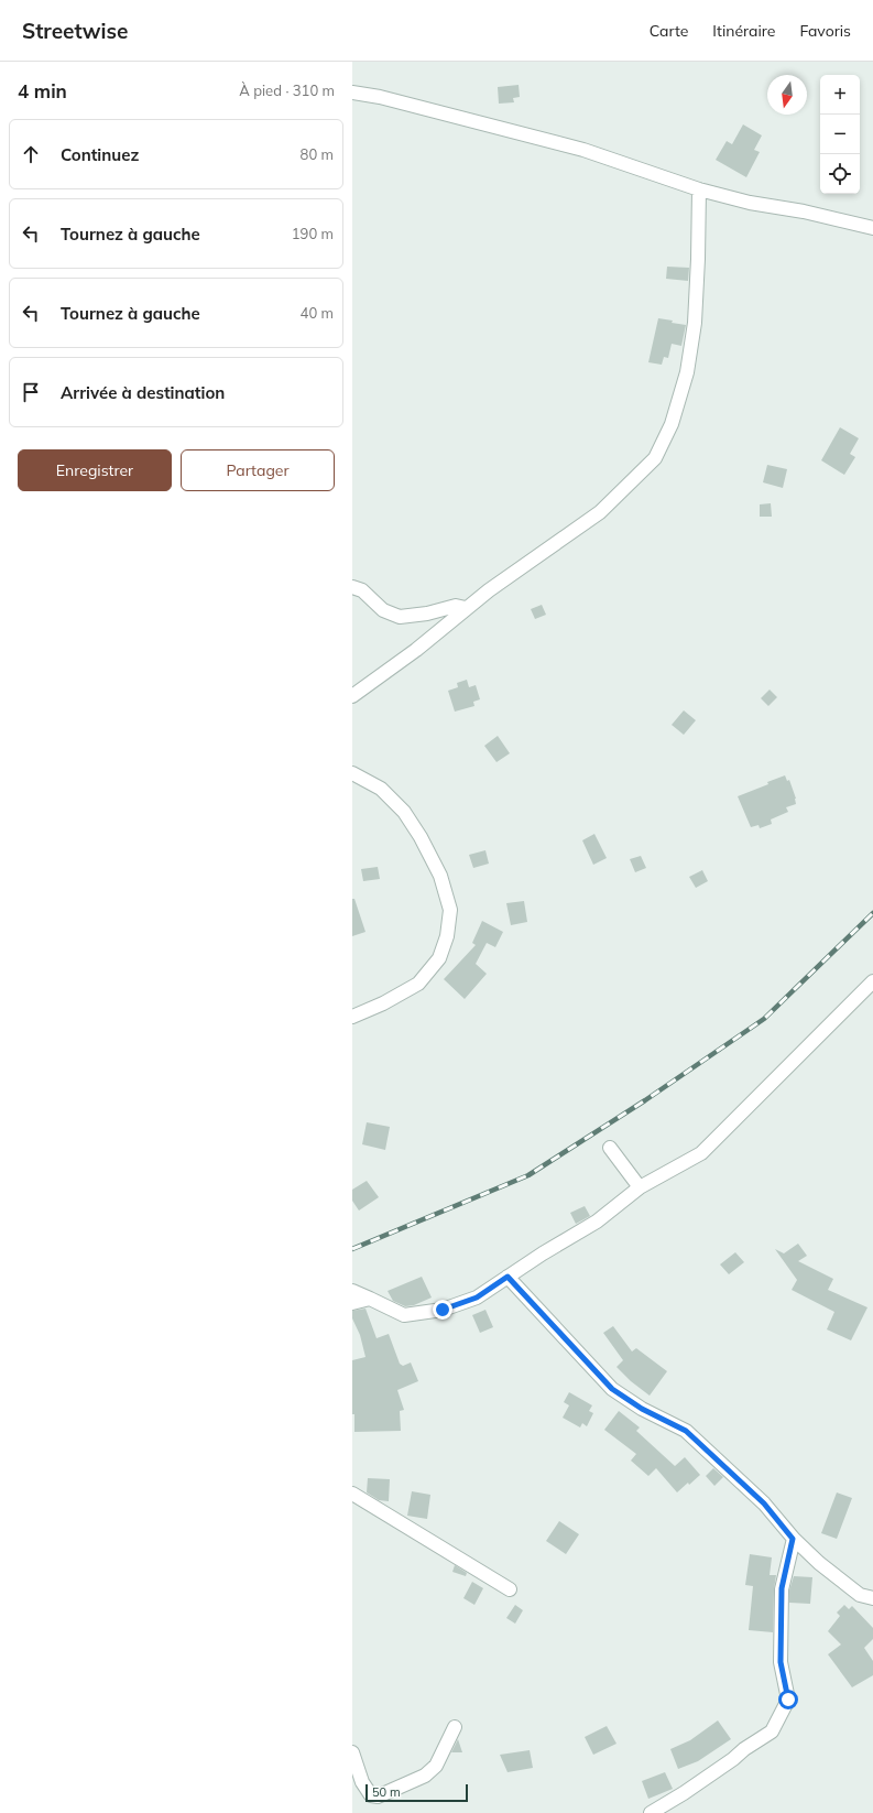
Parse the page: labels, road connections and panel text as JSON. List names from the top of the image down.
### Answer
{
  "scale_bar": "50 m",
  "north": "bottom",
  "page": {
    "header": "Streetwise",
    "nav": ["Carte", "Itinéraire", "Favoris"],
    "heading": ["4 min", "À pied · 310 m"],
    "map_buttons": ["+", "−"],
    "list": [
      ["Continuez", "80 m"],
      ["Tournez à gauche", "190 m"],
      ["Tournez à gauche", "40 m"],
      "Arrivée à destination"
    ],
    "buttons": ["Enregistrer", "Partager"],
    "scale": "50 m"
  }
}
